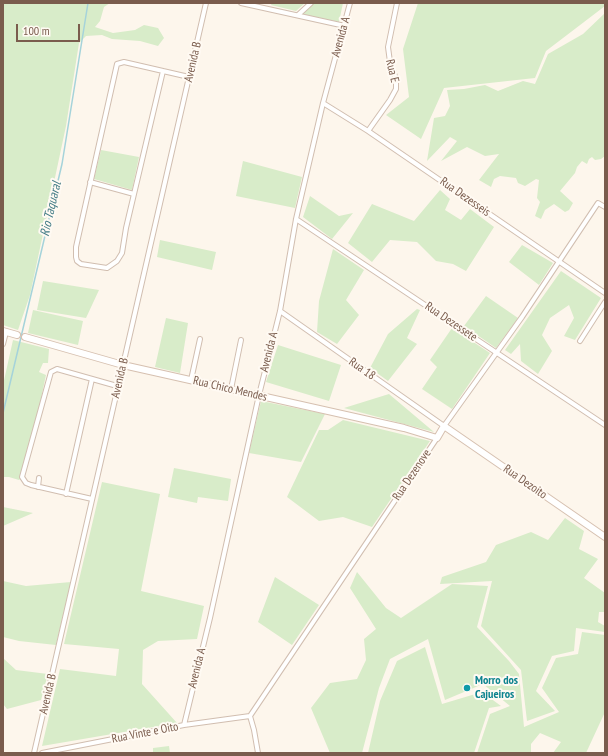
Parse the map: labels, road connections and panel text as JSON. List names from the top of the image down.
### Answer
{
  "streets": {
    "main road": ["Rua Chico Mendes", "Rua Dezenove", "Rua Dezoito"],
    "street": [
      "Avenida A",
      "Avenida B",
      "Rua E",
      "Rua Dezesseis",
      "Rua Dezessete",
      "Rua 18",
      "Rua Vinte e Oito"
    ]
  },
  "crossings": [
    ["Avenida A", "Rua Dezesseis"],
    ["Avenida A", "Rua Dezessete"],
    ["Avenida A", "Rua 18"],
    ["Avenida A", "Rua Chico Mendes"],
    ["Avenida A", "Rua Vinte e Oito"],
    ["Avenida B", "Rua Chico Mendes"],
    ["Rua E", "Rua Dezesseis"],
    ["Rua Dezesseis", "Rua Dezenove"],
    ["Rua Dezessete", "Rua Dezenove"],
    ["Rua 18", "Rua Dezenove"],
    ["Rua 18", "Rua Dezoito"],
    ["Rua Chico Mendes", "Rua Dezenove"],
    ["Rua Dezenove", "Rua Dezoito"],
    ["Rua Dezenove", "Rua Vinte e Oito"]
  ],
  "water": ["Rio Taquaral"],
  "places": ["Morro dos Cajueiros"],
  "scale_bar": "100 m"
}
